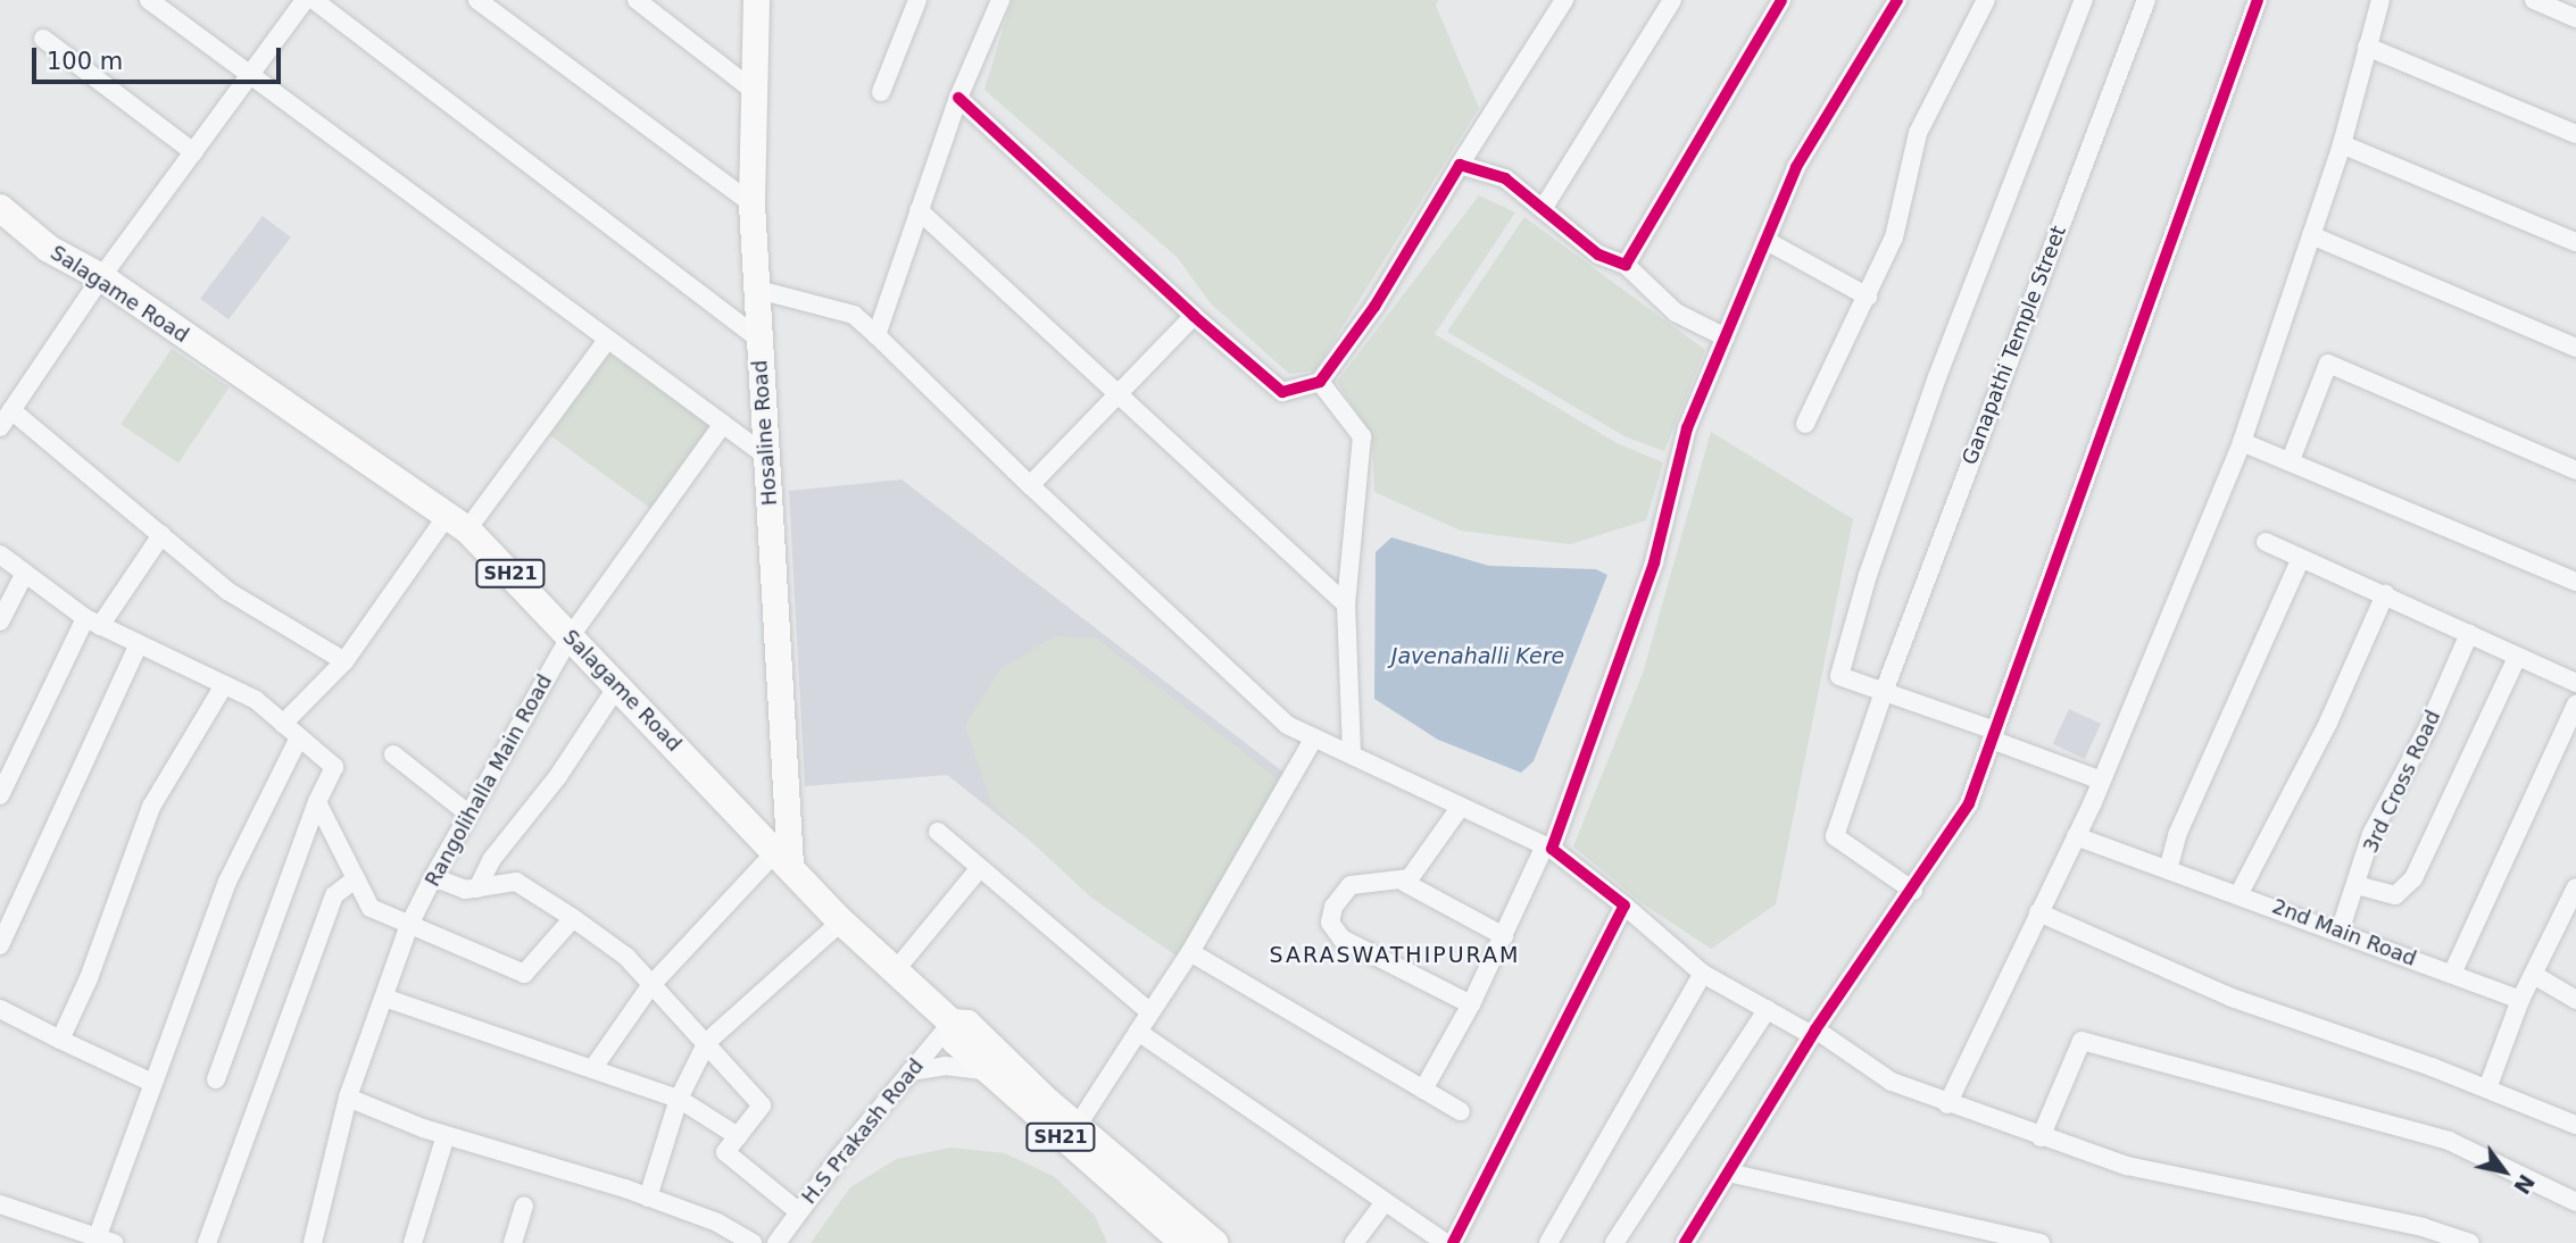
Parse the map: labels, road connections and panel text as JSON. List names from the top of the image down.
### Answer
{
  "streets": {
    "main road": ["Salagame Road", "SH21"],
    "street": [
      "Ganapathi Temple Street",
      "Hosaline Road",
      "Rangolihalla Main Road",
      "3rd Cross Road",
      "2nd Main Road",
      "H.S Prakash Road"
    ]
  },
  "crossings": [
    ["Salagame Road", "Hosaline Road"],
    ["Salagame Road", "Rangolihalla Main Road"],
    ["Salagame Road", "H.S Prakash Road"],
    ["3rd Cross Road", "2nd Main Road"]
  ],
  "districts": ["SARASWATHIPURAM"],
  "water": ["Javenahalli Kere"],
  "scale_bar": "100 m",
  "north": "bottom right"
}
